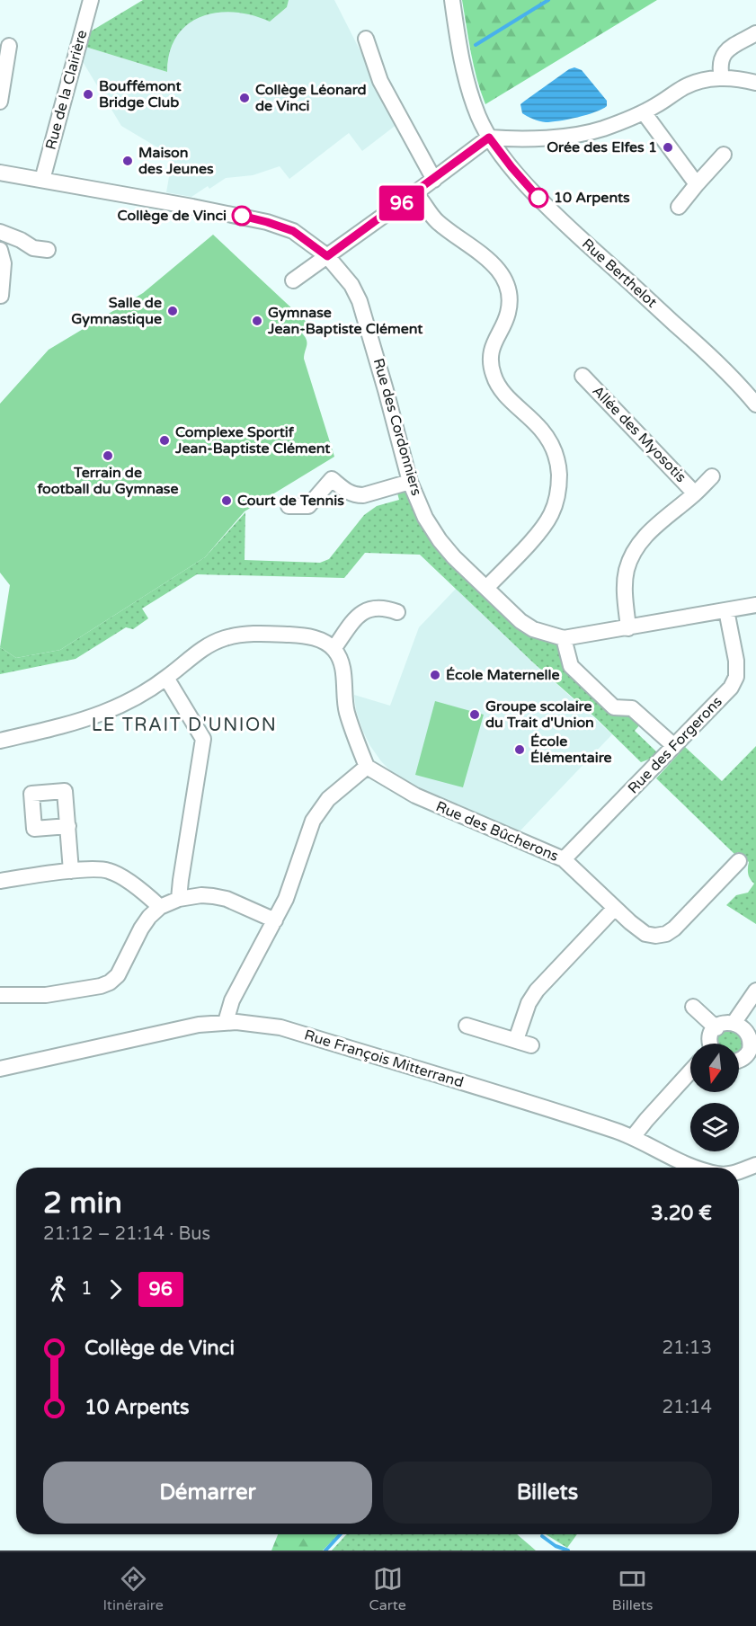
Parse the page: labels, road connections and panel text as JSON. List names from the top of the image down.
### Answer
{
  "streets": {
    "street": [
      "Rue de la Clairière",
      "Rue Berthelot",
      "Rue des Cordonniers",
      "Allée des Myosotis",
      "Rue des Forgerons",
      "Rue des Bûcherons",
      "Rue François Mitterrand"
    ]
  },
  "crossings": [
    ["Rue de la Clairière", "Rue des Cordonniers"],
    ["Rue des Cordonniers", "Rue des Forgerons"],
    ["Rue des Forgerons", "Rue des Bûcherons"]
  ],
  "districts": ["LE TRAIT D'UNION"],
  "places": [
    "Bouffémont Bridge Club",
    "Collège Léonard de Vinci",
    "Orée des Elfes 1",
    "Maison des Jeunes",
    "10 Arpents",
    "Collège de Vinci",
    "Salle de Gymnastique",
    "Gymnase Jean-Baptiste Clément",
    "Complexe Sportif Jean-Baptiste Clément",
    "Terrain de football du Gymnase",
    "Court de Tennis",
    "École Maternelle",
    "Groupe scolaire du Trait d'Union",
    "École Élémentaire"
  ],
  "lines": ["bus line 96"],
  "north": "bottom",
  "page": {
    "on_map": "96",
    "heading": ["2 min", "21:12 – 21:14 · Bus", "3.20 €"],
    "legs": ["1", "96"],
    "list": [
      {
        "name": "Collège de Vinci",
        "value": "21:13"
      },
      {
        "name": "10 Arpents",
        "value": "21:14"
      }
    ],
    "buttons": ["Démarrer", "Billets"],
    "tabs": ["Itinéraire", "Carte", "Billets"]
  }
}
